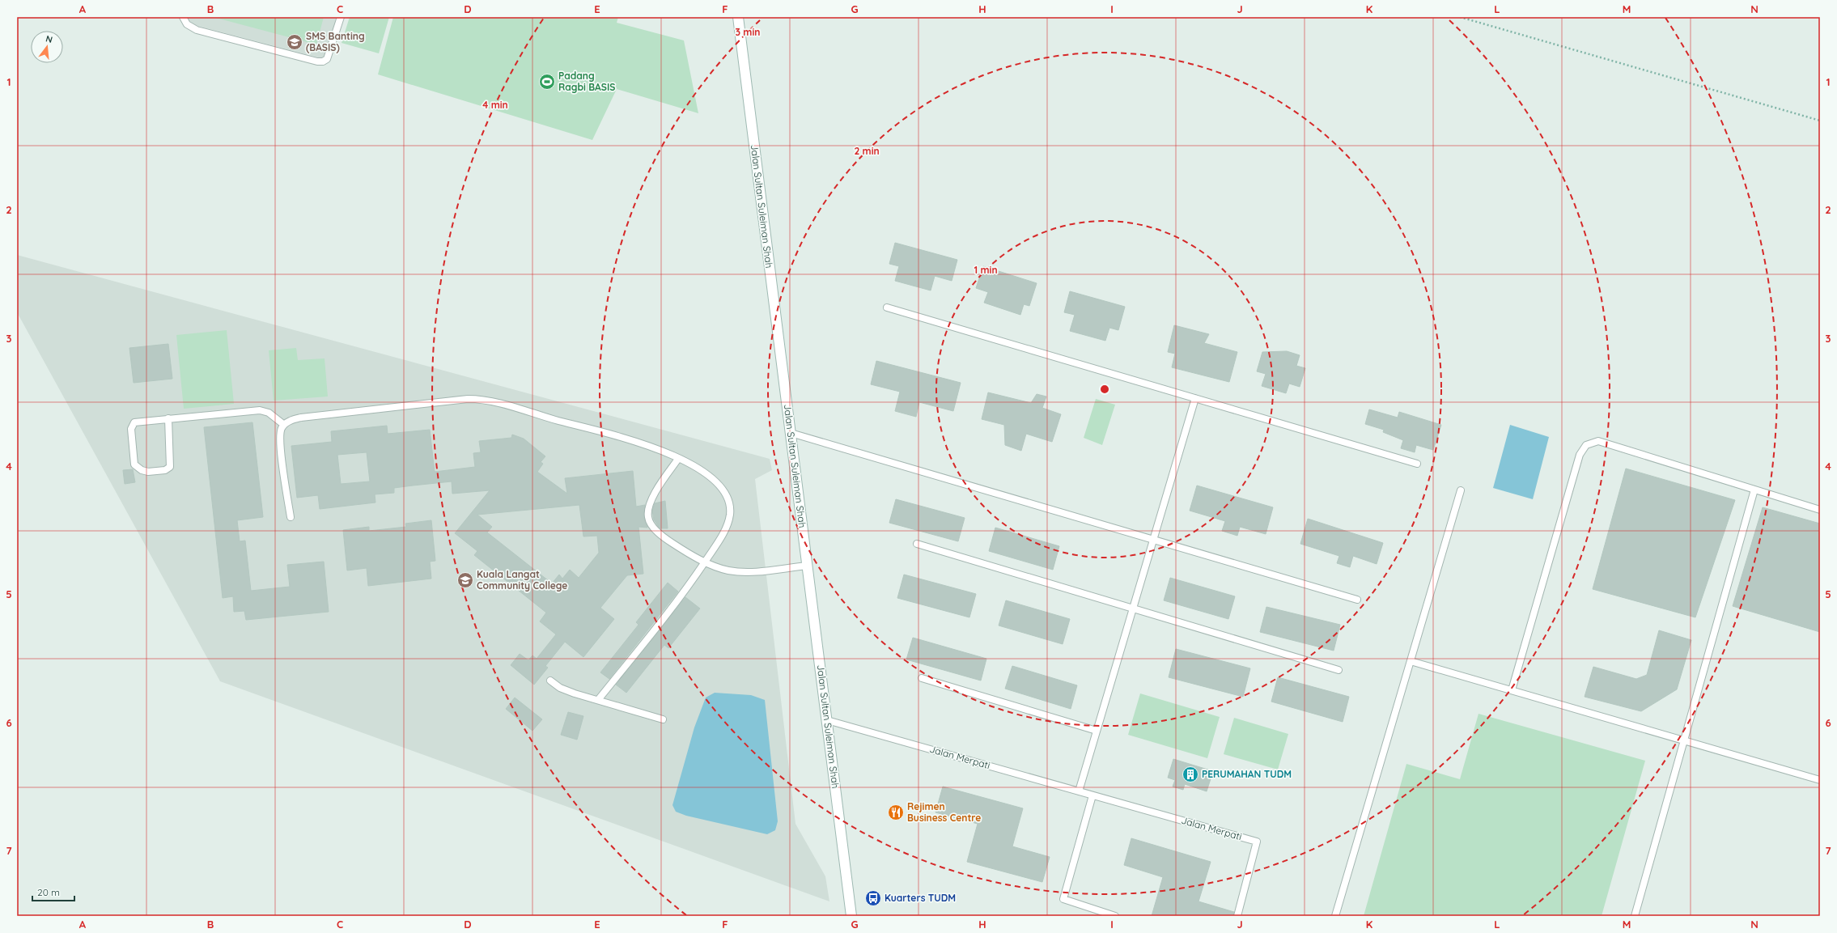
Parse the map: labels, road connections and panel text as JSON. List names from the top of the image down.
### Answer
{
  "streets": {
    "street": ["Jalan Sultan Suleiman Shah"],
    "lane": ["Jalan Merpati"]
  },
  "crossings": [
    ["Jalan Sultan Suleiman Shah", "Jalan Merpati"]
  ],
  "places": {
    "school or university": ["SMS Banting (BASIS)", "Kuala Langat Community College"],
    "sports": ["Padang Ragbi BASIS"],
    "building": ["PERUMAHAN TUDM"],
    "restaurant": ["Rejimen Business Centre"],
    "bus stop": ["Kuarters TUDM"]
  },
  "scale_bar": "20 m",
  "north": "top",
  "grid": {
    "columns": [
      "A",
      "B",
      "C",
      "D",
      "E",
      "F",
      "G",
      "H",
      "I",
      "J",
      "K",
      "L",
      "M",
      "N"
    ],
    "rows": [
      "1",
      "2",
      "3",
      "4",
      "5",
      "6",
      "7"
    ]
  },
  "rings": [
    "3 min",
    "4 min",
    "2 min",
    "1 min"
  ]
}
